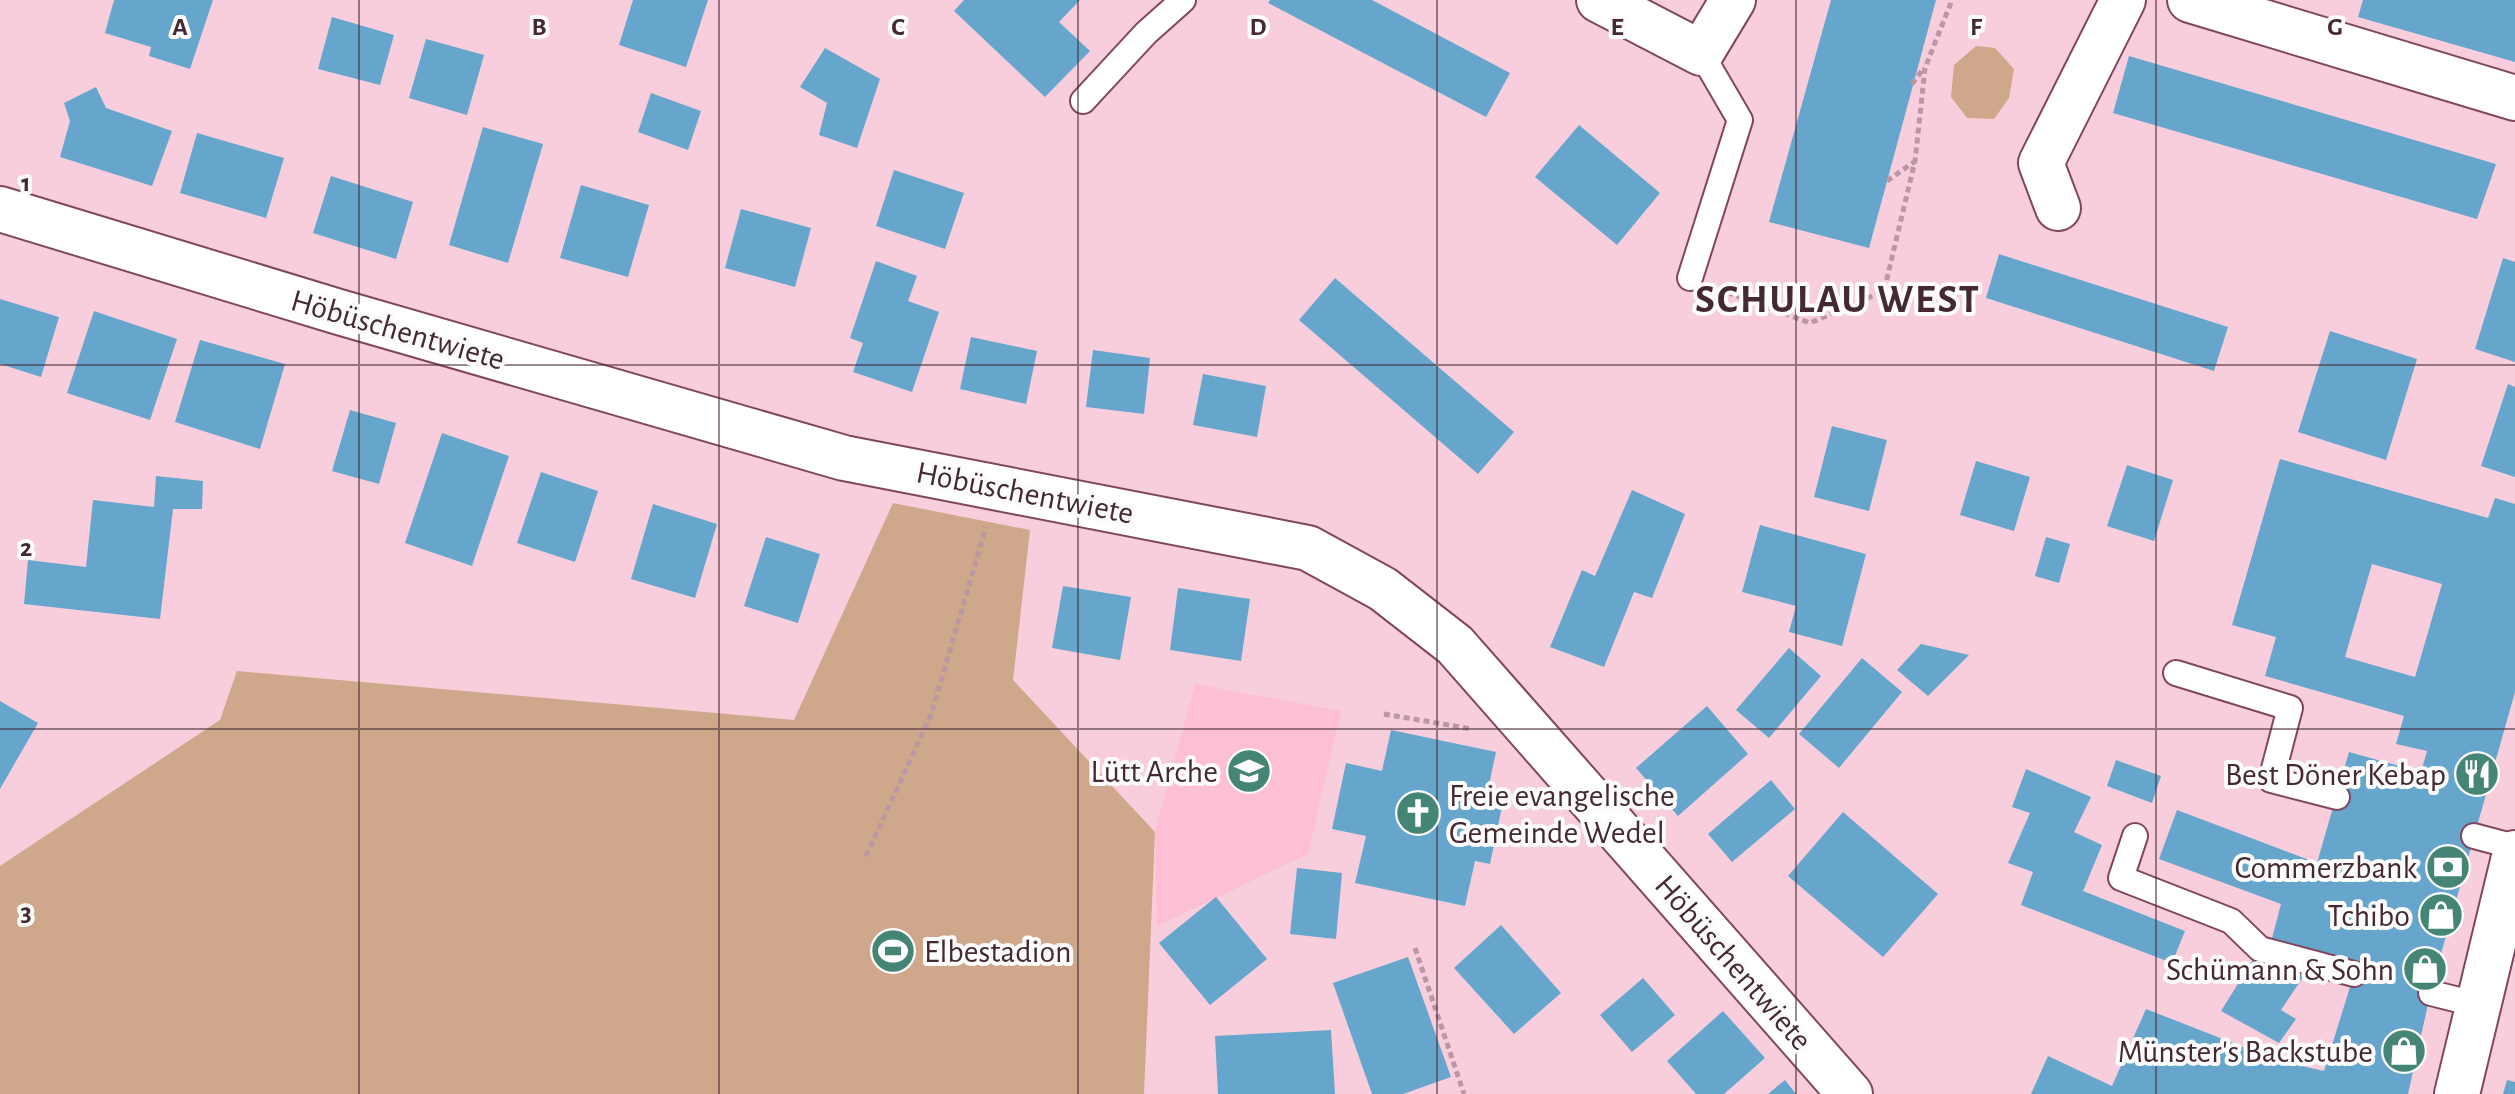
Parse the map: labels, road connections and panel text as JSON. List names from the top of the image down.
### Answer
{
  "streets": {
    "street": ["Höbüschentwiete"]
  },
  "districts": ["SCHULAU WEST"],
  "places": {
    "school or university": ["Lütt Arche"],
    "restaurant": ["Best Döner Kebap"],
    "church": ["Freie evangelische Gemeinde Wedel"],
    "bank": ["Commerzbank"],
    "shop": ["Tchibo", "Schümann & Sohn", "Münster's Backstube"],
    "sports": ["Elbestadion"]
  },
  "grid": {
    "columns": [
      "A",
      "B",
      "C",
      "D",
      "E",
      "F",
      "G"
    ],
    "rows": ["1", "2", "3"]
  }
}
